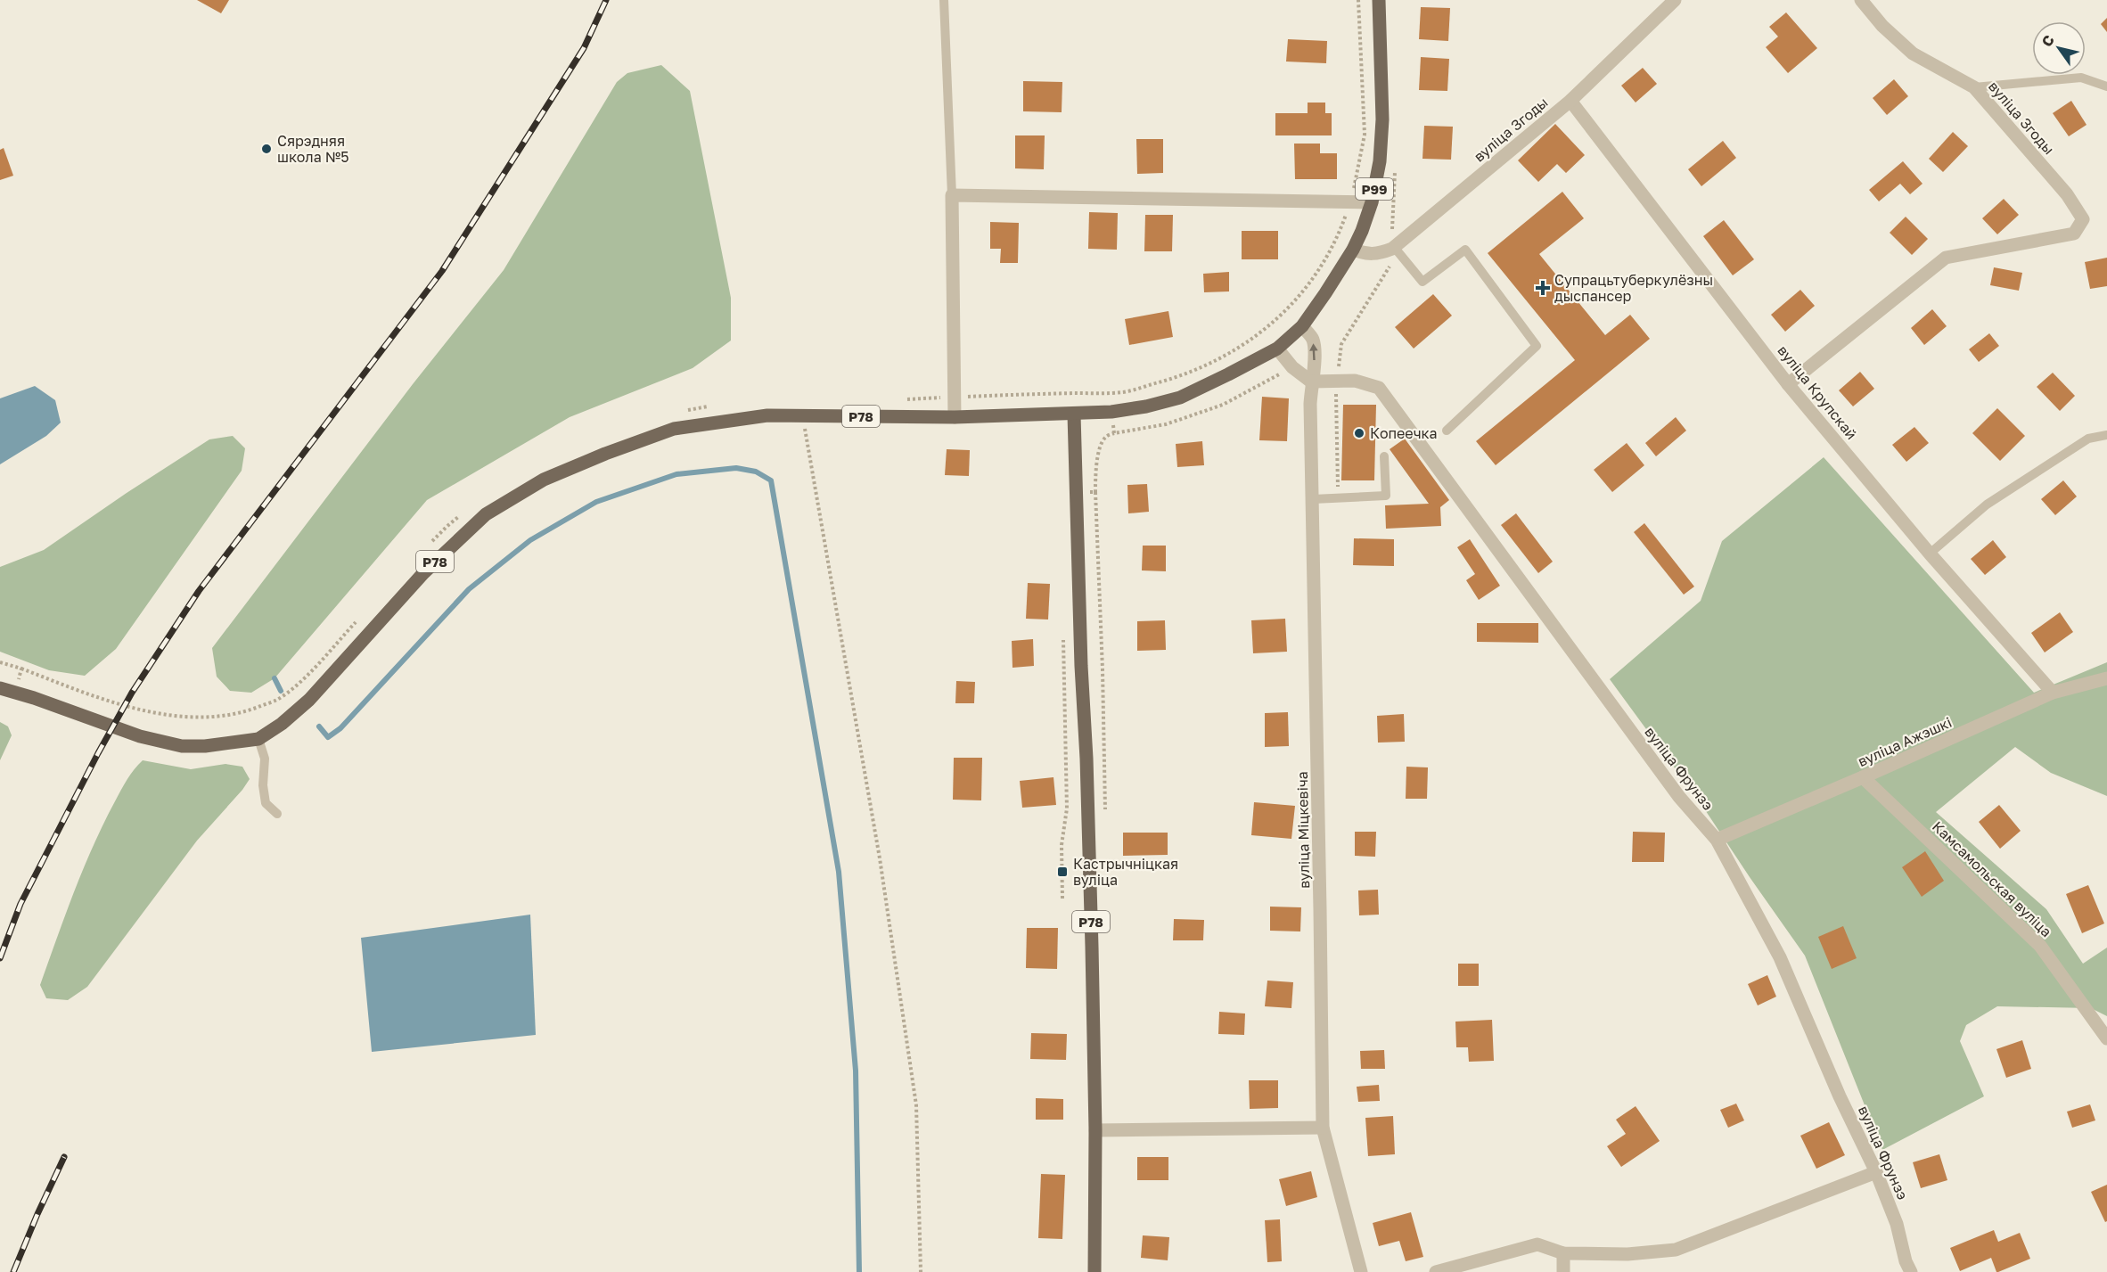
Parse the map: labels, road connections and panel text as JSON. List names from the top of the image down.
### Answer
{
  "streets": {
    "main road": ["Р99", "Р78"],
    "street": [
      "вуліца Згоды",
      "вуліца Крупскай",
      "вуліца Ажэшкі",
      "вуліца Фрунзэ",
      "вуліца Міцкевіча",
      "Камсамольская вуліца"
    ]
  },
  "crossings": [
    ["вуліца Згоды", "Р99"],
    ["вуліца Згоды", "вуліца Крупскай"],
    ["Р99", "Р78"],
    ["Р99", "вуліца Міцкевіча"],
    ["вуліца Крупскай", "вуліца Ажэшкі"],
    ["вуліца Ажэшкі", "вуліца Фрунзэ"],
    ["вуліца Ажэшкі", "Камсамольская вуліца"],
    ["вуліца Фрунзэ", "вуліца Міцкевіча"]
  ],
  "places": {
    "other": ["Сярэдняя школа №5", "Копеечка"],
    "health": ["Супрацьтуберкулёзны дыспансер"],
    "transit": ["Кастрычніцкая вуліца"]
  },
  "north": "top left"
}
